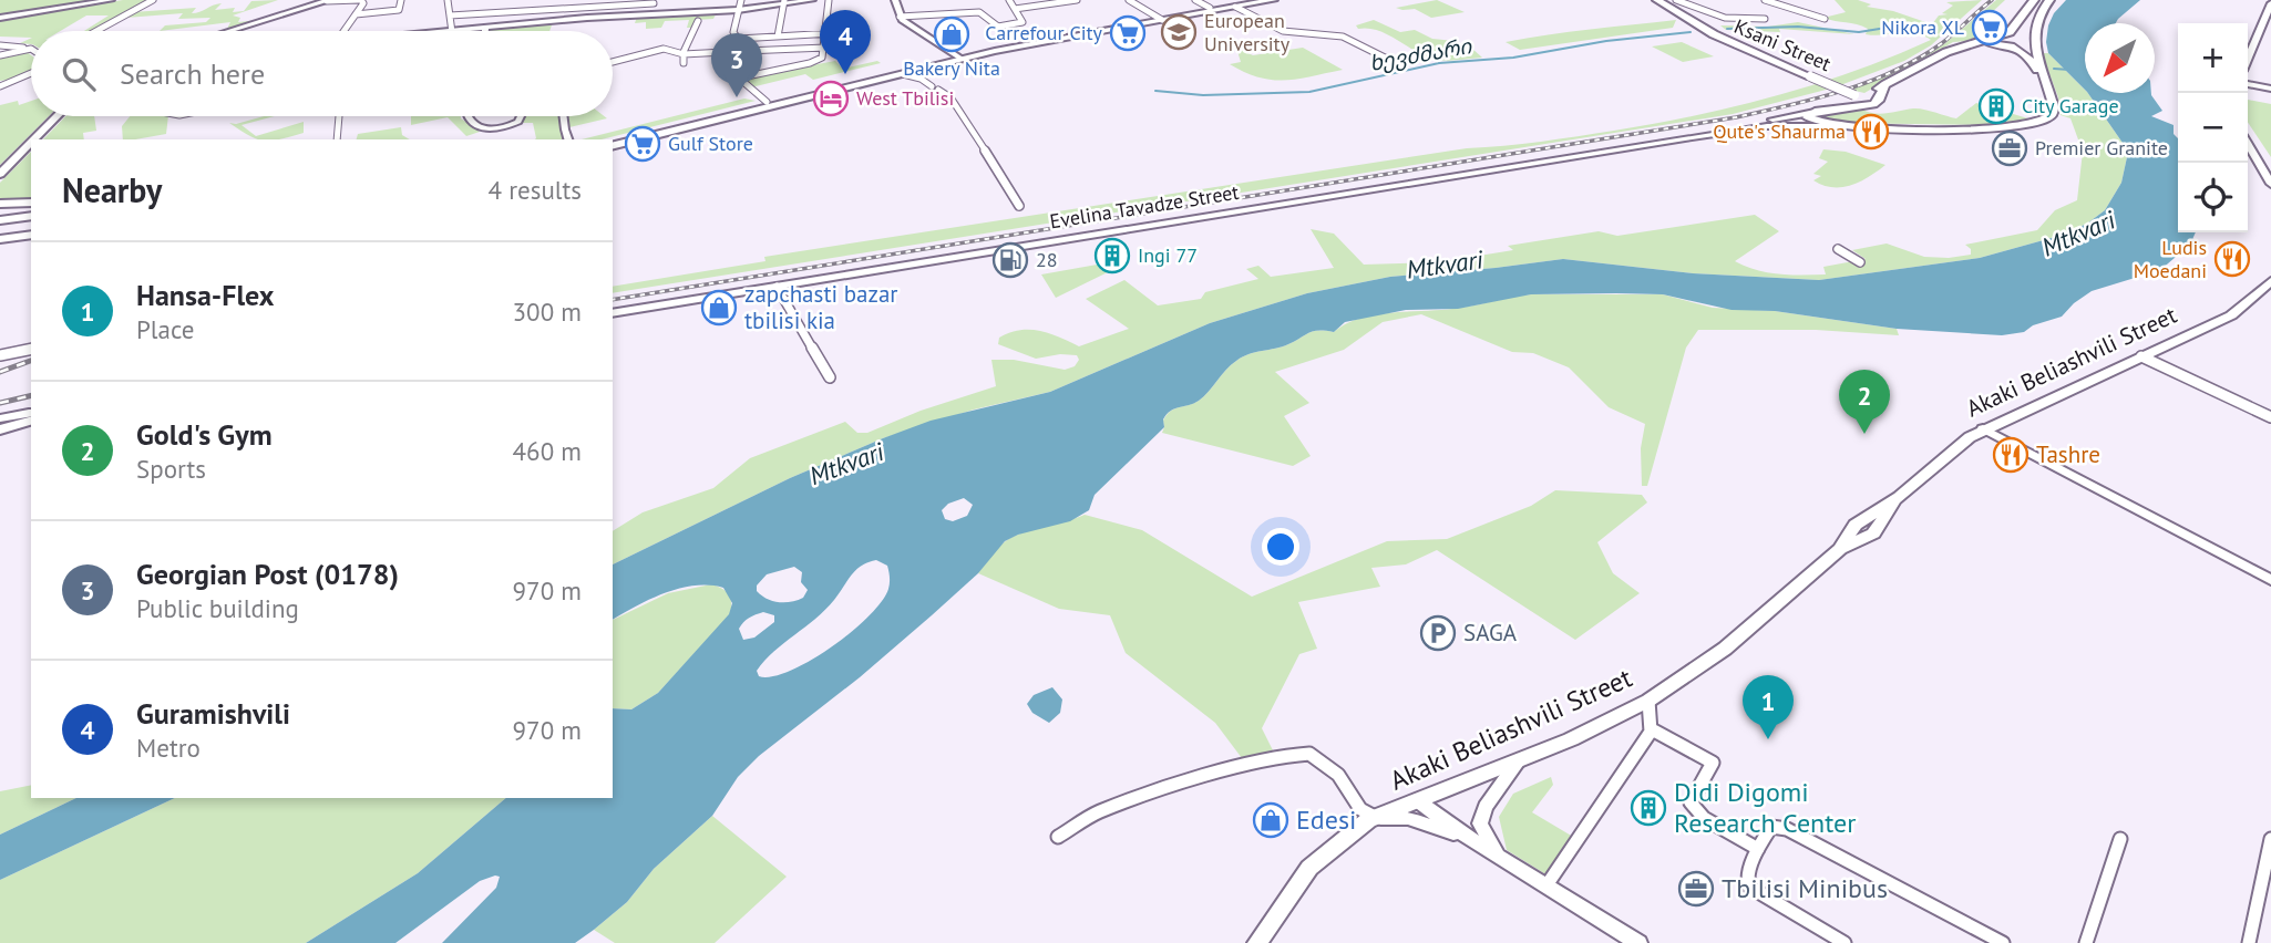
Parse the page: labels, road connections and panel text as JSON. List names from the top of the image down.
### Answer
{
  "streets": {
    "main road": ["Ksani Street", "Evelina Tavadze Street", "Akaki Beliashvili Street"]
  },
  "water": ["ხევძმარი", "Mtkvari"],
  "places": {
    "supermarket": ["Nikora XL", "Carrefour City", "Gulf Store"],
    "school or university": ["European University"],
    "shop": ["Bakery Nita", "zapchasti bazar tbilisi kia", "Edesi"],
    "hotel": ["West Tbilisi"],
    "building": ["City Garage", "Ingi 77", "Didi Digomi Research Center"],
    "restaurant": ["Qute's Shaurma", "Ludis Moedani", "Tashre"],
    "office": ["Premier Granite", "Tbilisi Minibus"],
    "fuel station": ["28"],
    "parking": ["SAGA"]
  },
  "north": "bottom left",
  "page": {
    "pins": [
      "4",
      "3",
      "2",
      "1"
    ],
    "map_buttons": ["+", "−"],
    "search": "Search here",
    "heading": ["Nearby", "4 results"],
    "list": [
      {
        "mark": "1",
        "name": "Hansa-Flex",
        "note": "Place",
        "value": "300 m"
      },
      {
        "mark": "2",
        "name": "Gold's Gym",
        "note": "Sports",
        "value": "460 m"
      },
      {
        "mark": "3",
        "name": "Georgian Post (0178)",
        "note": "Public building",
        "value": "970 m"
      },
      {
        "mark": "4",
        "name": "Guramishvili",
        "note": "Metro",
        "value": "970 m"
      }
    ]
  }
}
